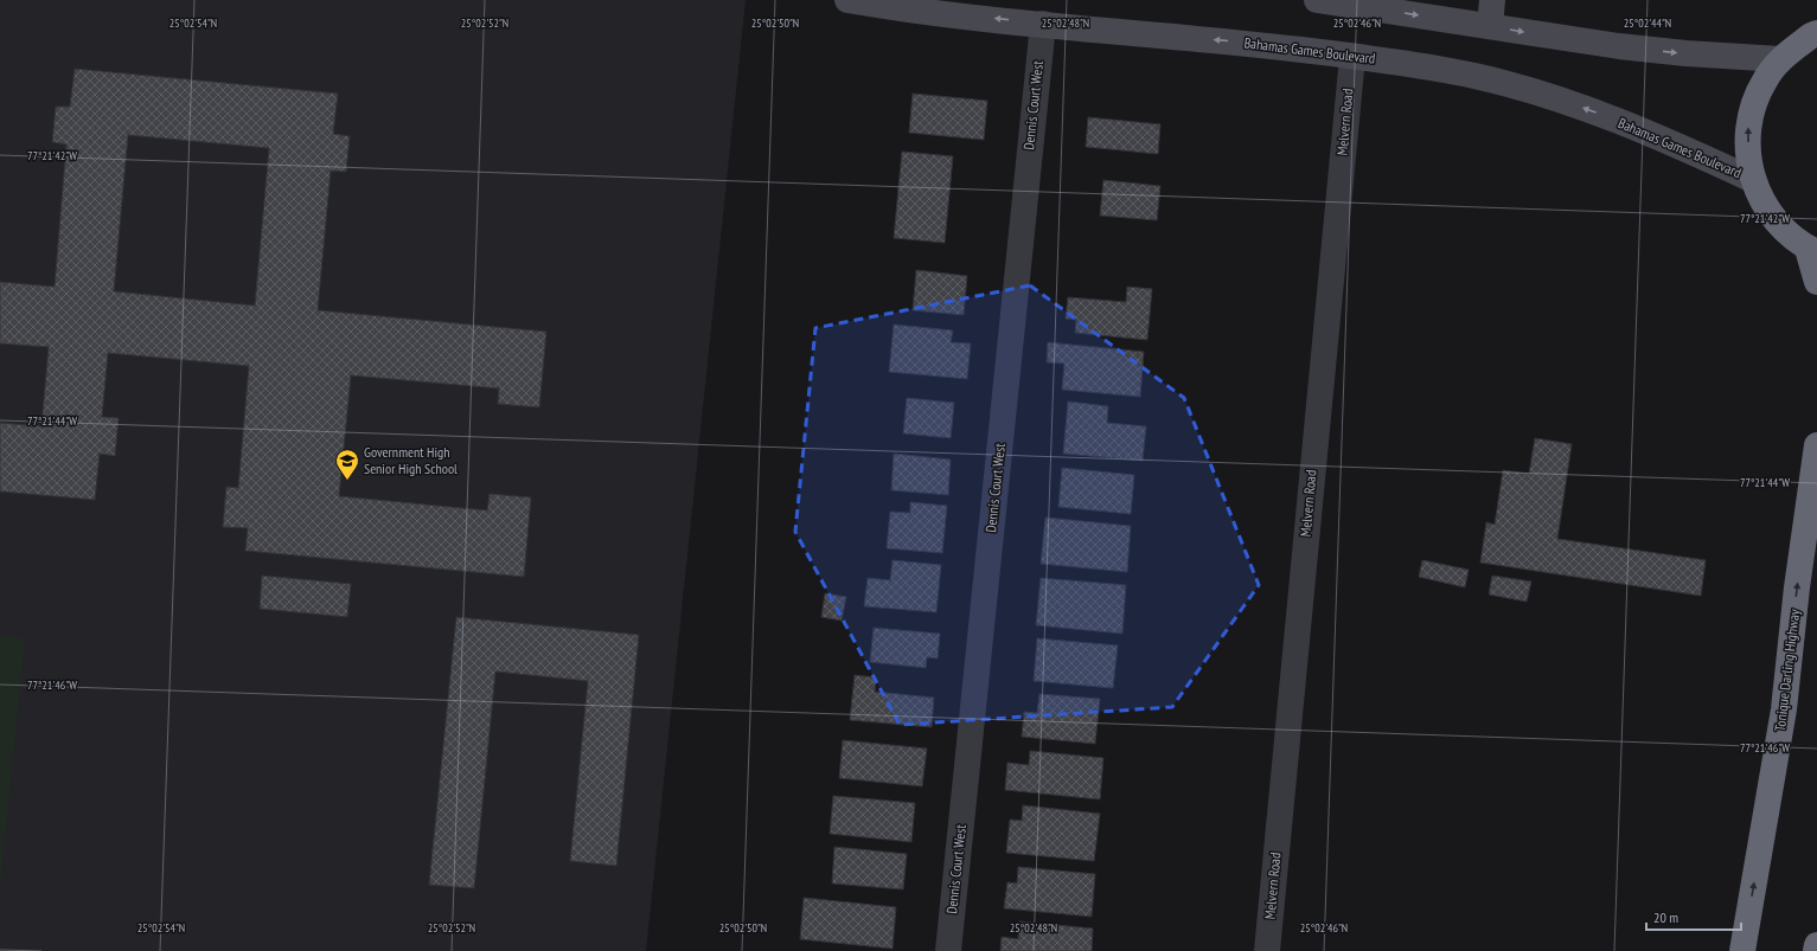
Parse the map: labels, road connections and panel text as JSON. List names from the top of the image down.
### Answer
{
  "streets": {
    "highway": ["Tonique Darling Highway"],
    "main road": ["Bahamas Games Boulevard"],
    "street": ["Dennis Court West", "Melvern Road"]
  },
  "crossings": [
    ["Bahamas Games Boulevard", "Dennis Court West"],
    ["Bahamas Games Boulevard", "Melvern Road"]
  ],
  "one_way": ["Tonique Darling Highway"],
  "places": {
    "school or university": ["Government High Senior High School"]
  },
  "scale_bar": "20 m",
  "coordinates": [
    "25°02'54\"N",
    "25°02'52\"N",
    "25°02'50\"N",
    "25°02'48\"N",
    "25°02'46\"N",
    "25°02'44\"N",
    "77°21'42\"W",
    "77°21'44\"W",
    "77°21'46\"W"
  ]
}
